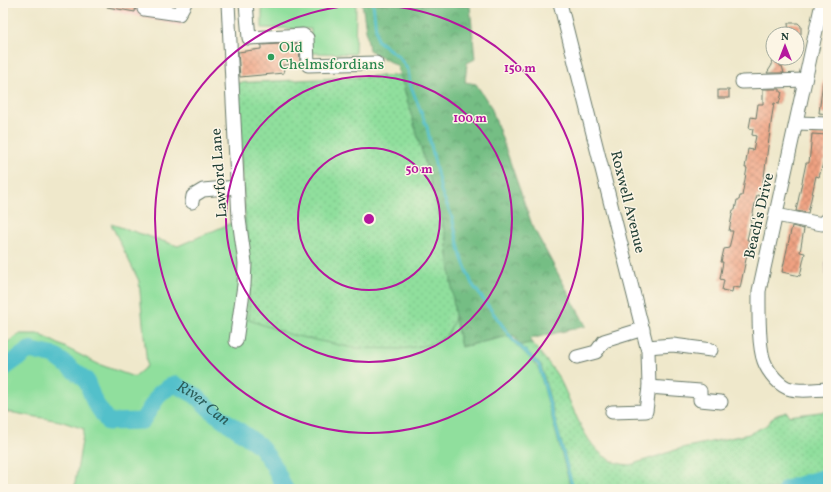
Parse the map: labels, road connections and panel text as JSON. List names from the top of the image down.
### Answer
{
  "streets": {
    "street": ["Lawford Lane", "Roxwell Avenue", "Beach's Drive"]
  },
  "water": ["River Can"],
  "places": ["Old Chelmsfordians"],
  "north": "top",
  "rings": ["150 m", "100 m", "50 m"]
}
